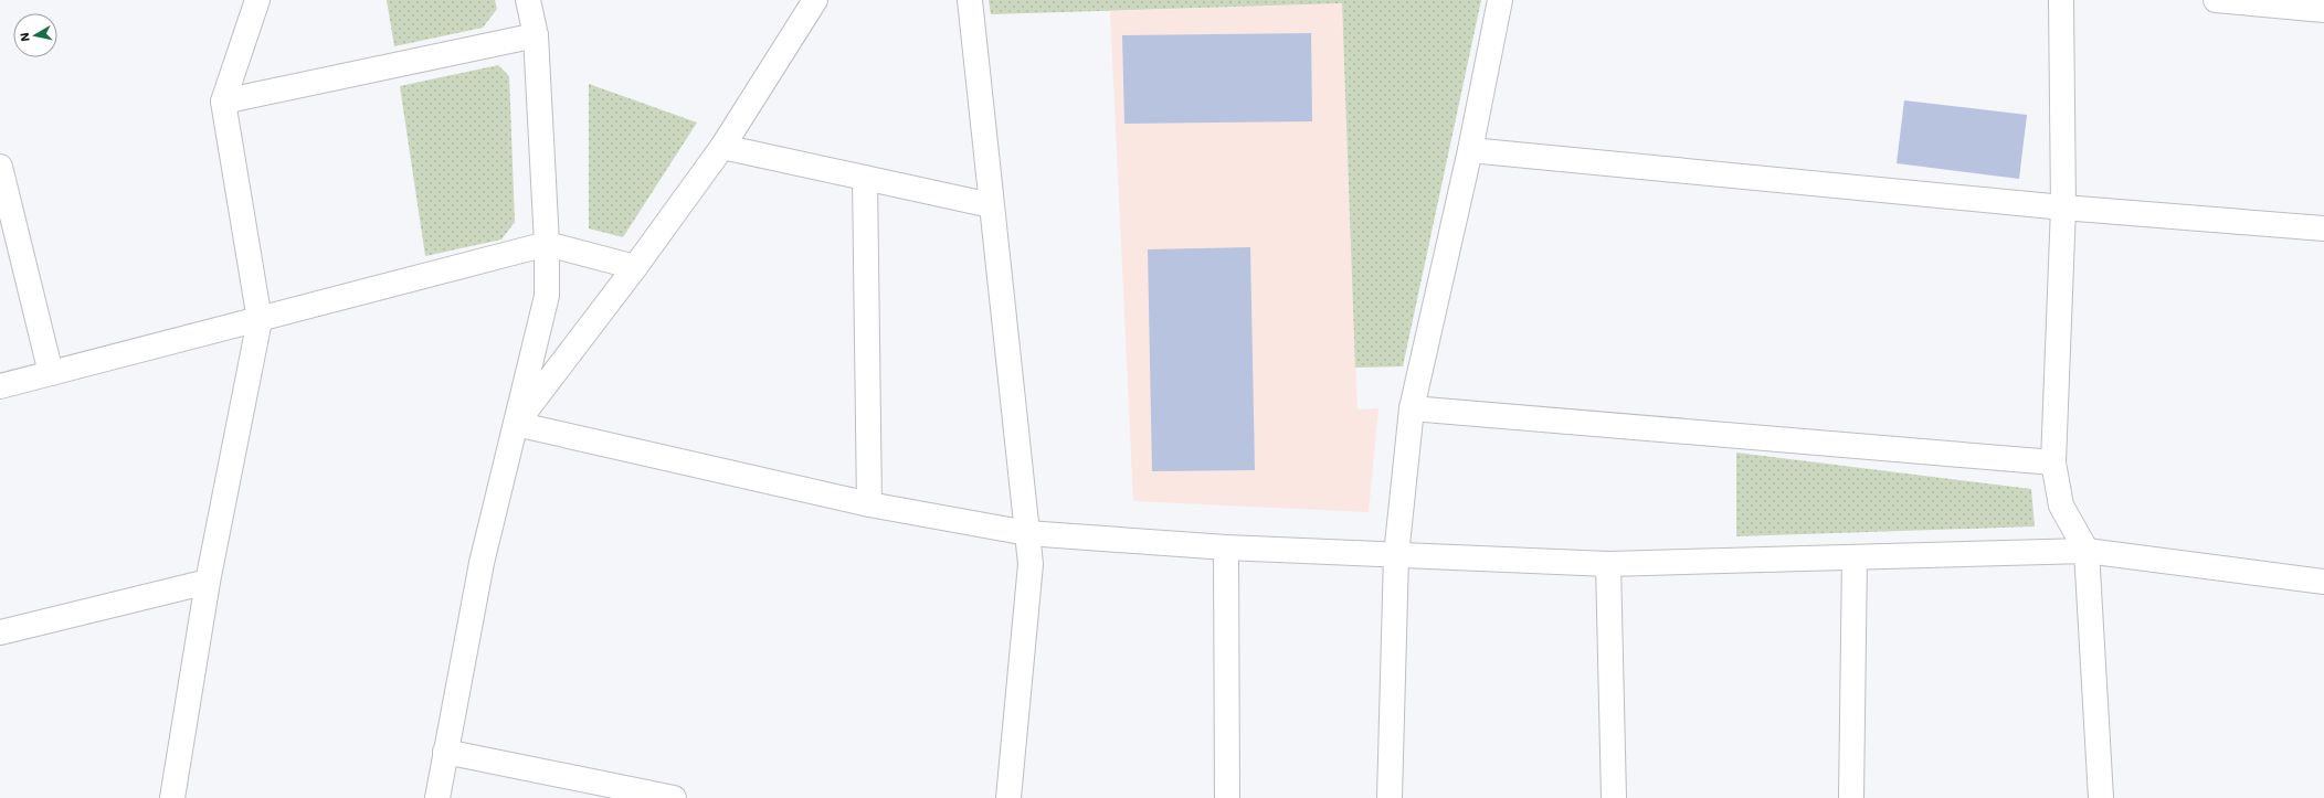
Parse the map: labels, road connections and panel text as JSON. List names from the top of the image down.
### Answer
{
  "north": "left"
}
